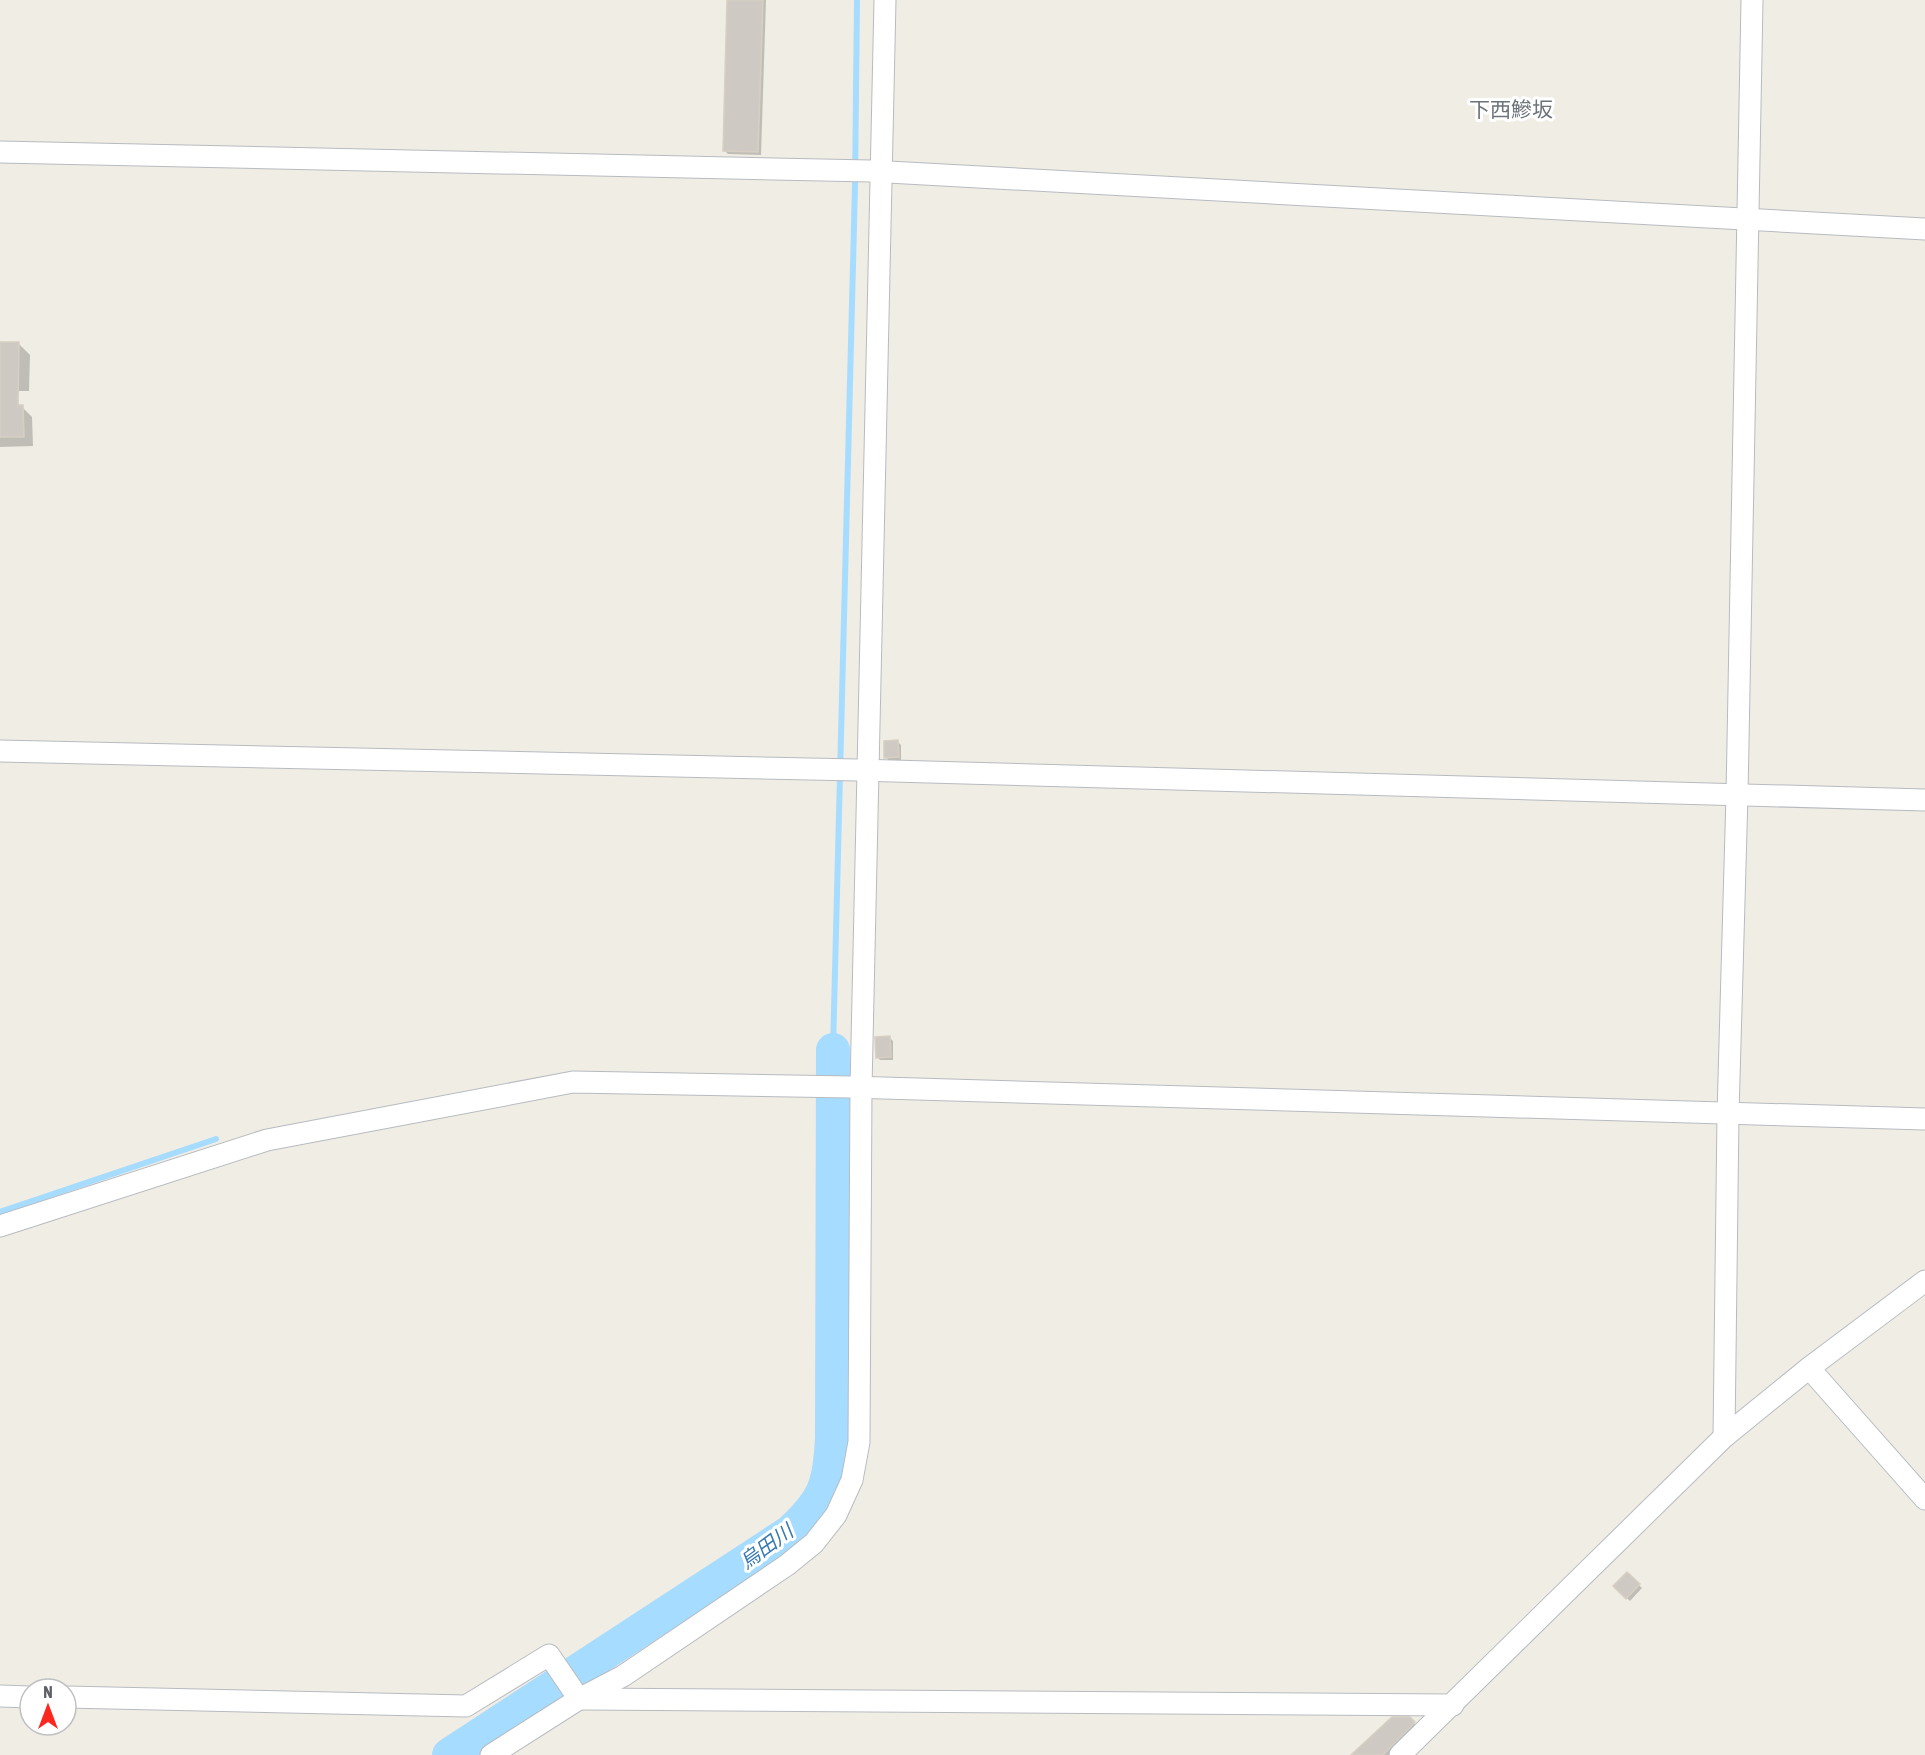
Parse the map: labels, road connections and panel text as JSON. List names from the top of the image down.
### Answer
{
  "districts": ["下西鰺坂"],
  "water": ["烏田川"],
  "north": "top"
}
